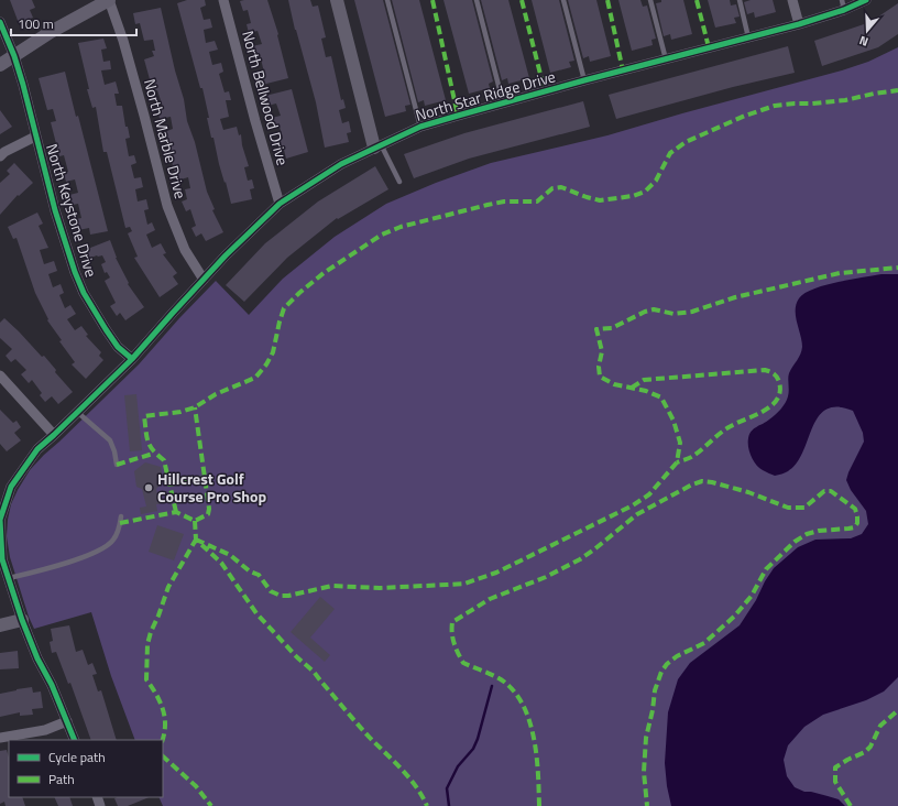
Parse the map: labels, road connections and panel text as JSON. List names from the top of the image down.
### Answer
{
  "streets": {
    "street": [
      "North Star Ridge Drive",
      "North Bellwood Drive",
      "North Marble Drive",
      "North Keystone Drive"
    ]
  },
  "crossings": [
    ["North Star Ridge Drive", "North Bellwood Drive"],
    ["North Star Ridge Drive", "North Marble Drive"],
    ["North Star Ridge Drive", "North Keystone Drive"]
  ],
  "places": ["Hillcrest Golf Course Pro Shop"],
  "legend": ["Cycle path", "Path"],
  "scale_bar": "100 m",
  "north": "bottom"
}
